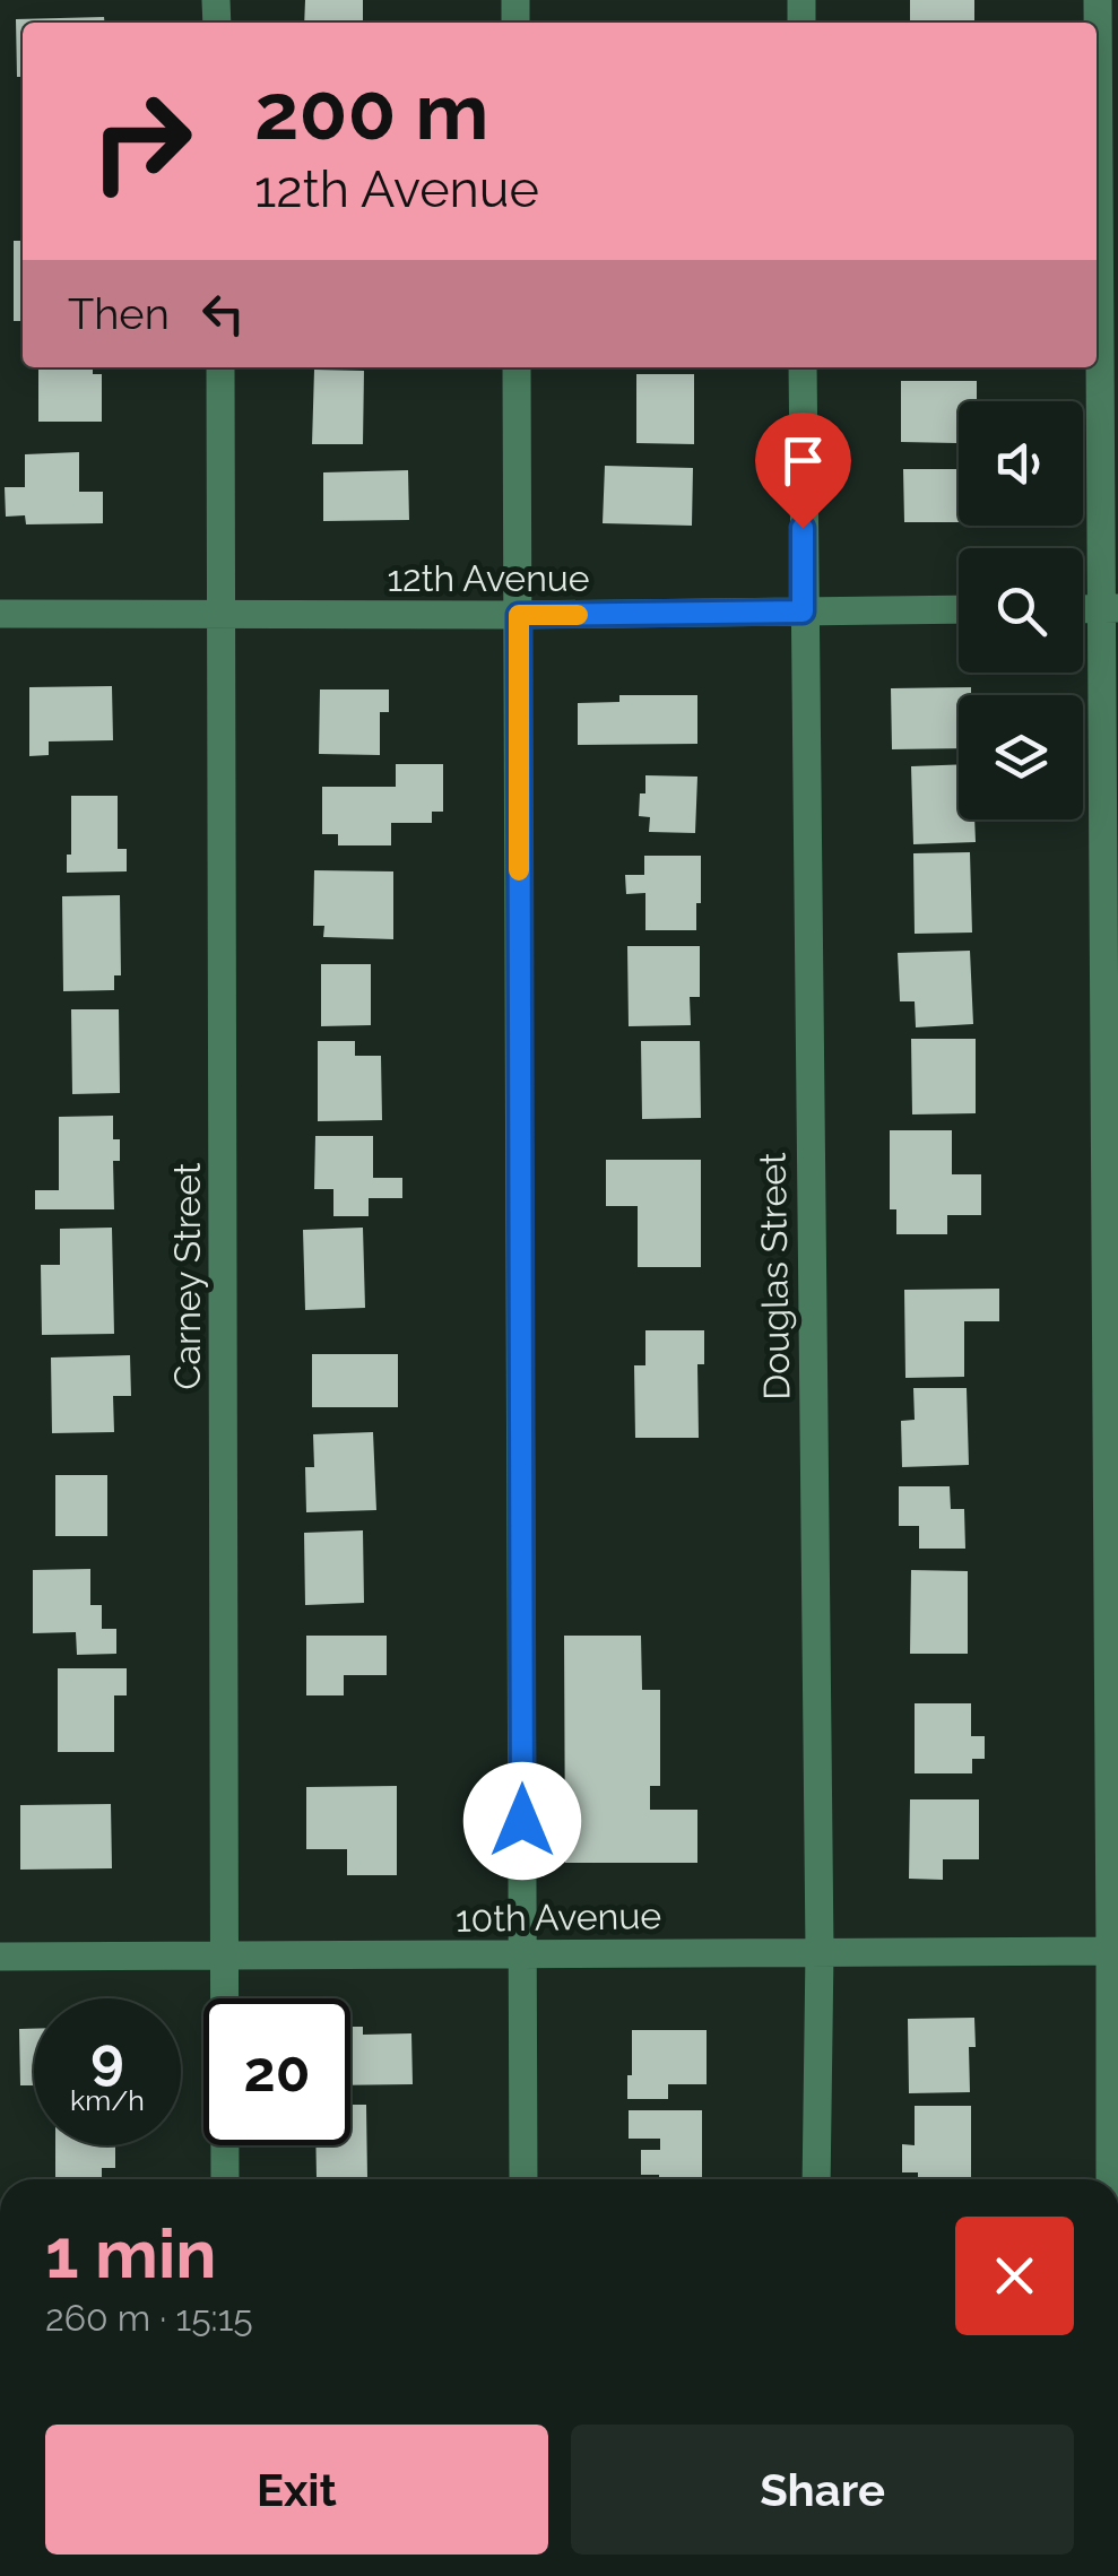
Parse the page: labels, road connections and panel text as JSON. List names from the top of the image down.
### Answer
{
  "streets": {
    "street": [
      "12th Avenue",
      "Carney Street",
      "Douglas Street",
      "10th Avenue"
    ]
  },
  "crossings": [
    ["12th Avenue", "Carney Street"],
    ["12th Avenue", "Douglas Street"],
    ["Carney Street", "10th Avenue"],
    ["Douglas Street", "10th Avenue"]
  ],
  "page": {
    "turn": ["200 m", "12th Avenue"],
    "then": "Then",
    "speed": "9 km/h",
    "limit": "20",
    "heading": ["1 min", "260 m · 15:15"],
    "buttons": ["Exit", "Share"]
  }
}
